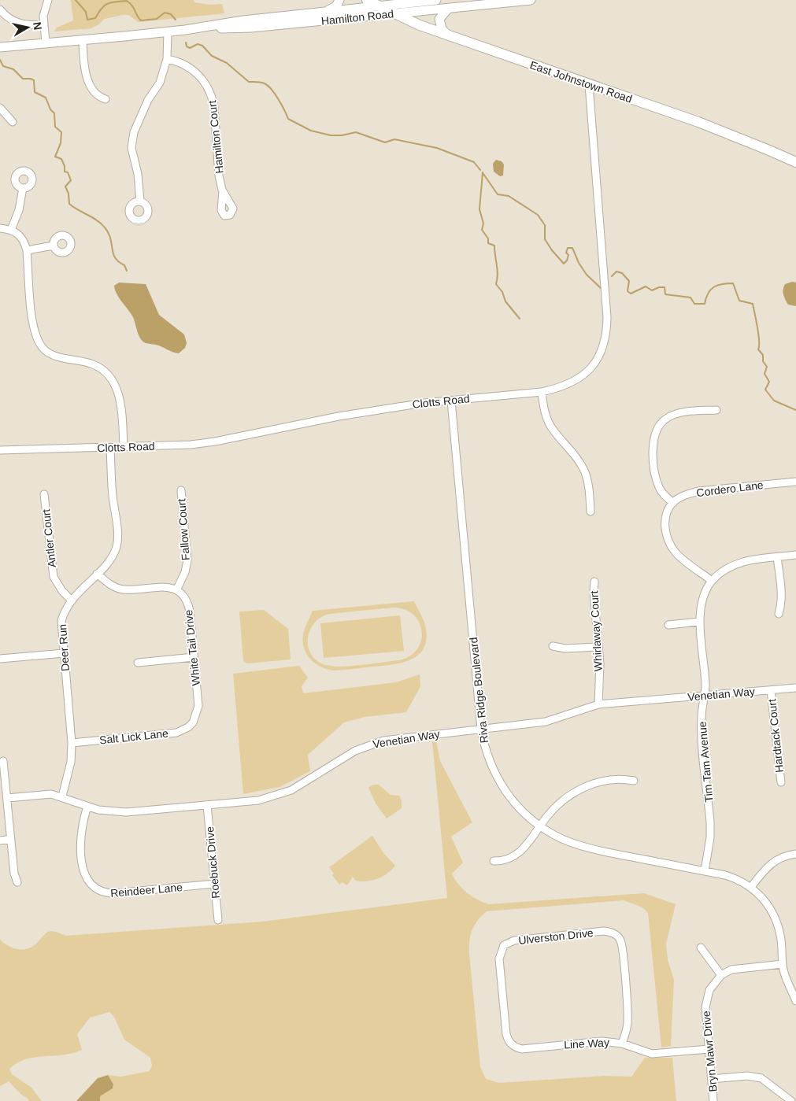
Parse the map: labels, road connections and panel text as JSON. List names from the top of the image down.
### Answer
{
  "streets": {
    "highway": ["East Johnstown Road"],
    "main road": ["Hamilton Road"],
    "street": [
      "Hamilton Court",
      "Clotts Road",
      "Cordero Lane",
      "Fallow Court",
      "Antler Court",
      "Whirlaway Court",
      "Deer Run",
      "White Tail Drive",
      "Riva Ridge Boulevard",
      "Venetian Way",
      "Hardtack Court",
      "Salt Lick Lane",
      "Tim Tam Avenue",
      "Roebuck Drive",
      "Reindeer Lane",
      "Ulverston Drive",
      "Line Way",
      "Bryn Mawr Drive"
    ]
  },
  "crossings": [
    ["Hamilton Road", "East Johnstown Road"],
    ["East Johnstown Road", "Clotts Road"],
    ["Clotts Road", "Deer Run"],
    ["Clotts Road", "Riva Ridge Boulevard"],
    ["Fallow Court", "White Tail Drive"],
    ["Antler Court", "Deer Run"],
    ["Whirlaway Court", "Venetian Way"],
    ["Deer Run", "Venetian Way"],
    ["Deer Run", "Salt Lick Lane"],
    ["White Tail Drive", "Salt Lick Lane"],
    ["Riva Ridge Boulevard", "Venetian Way"],
    ["Riva Ridge Boulevard", "Tim Tam Avenue"],
    ["Venetian Way", "Hardtack Court"],
    ["Venetian Way", "Tim Tam Avenue"],
    ["Venetian Way", "Roebuck Drive"],
    ["Venetian Way", "Reindeer Lane"],
    ["Roebuck Drive", "Reindeer Lane"],
    ["Ulverston Drive", "Line Way"],
    ["Line Way", "Bryn Mawr Drive"]
  ],
  "north": "right"
}
